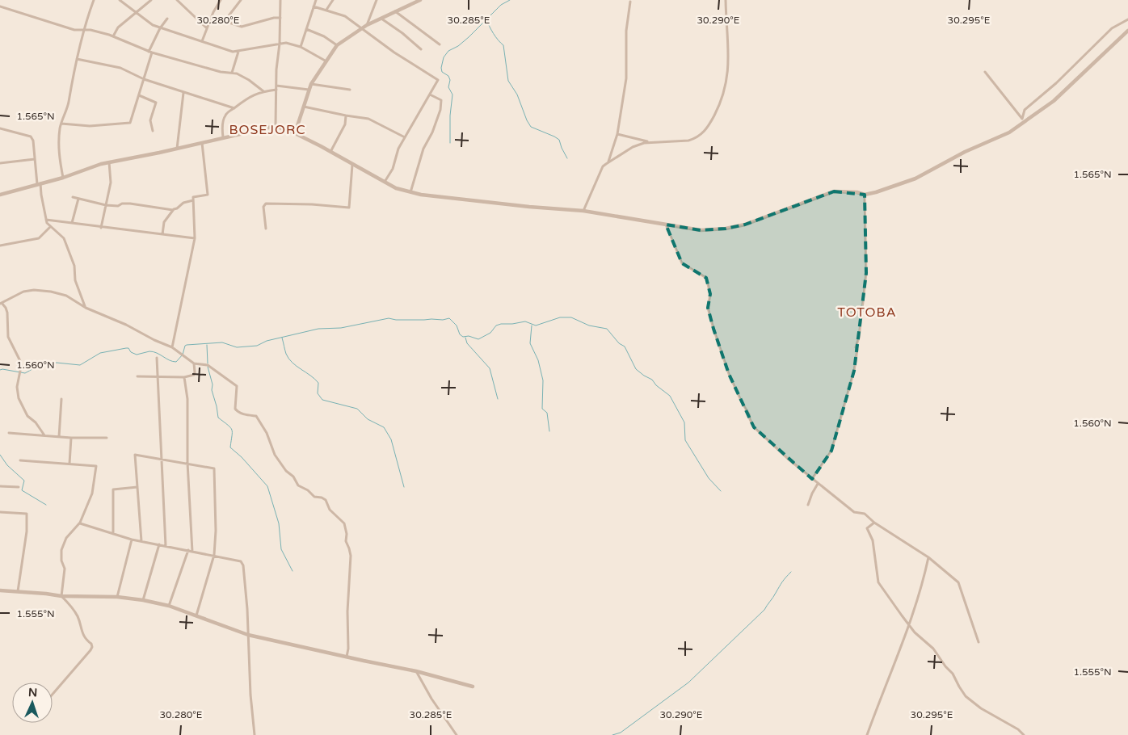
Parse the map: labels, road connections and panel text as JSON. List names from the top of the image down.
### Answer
{
  "districts": ["BOSEJORC", "TOTOBA"],
  "north": "top",
  "coordinates": [
    "30.280°E",
    "30.285°E",
    "30.290°E",
    "30.295°E",
    "1.565°N",
    "1.560°N",
    "1.555°N"
  ]
}
